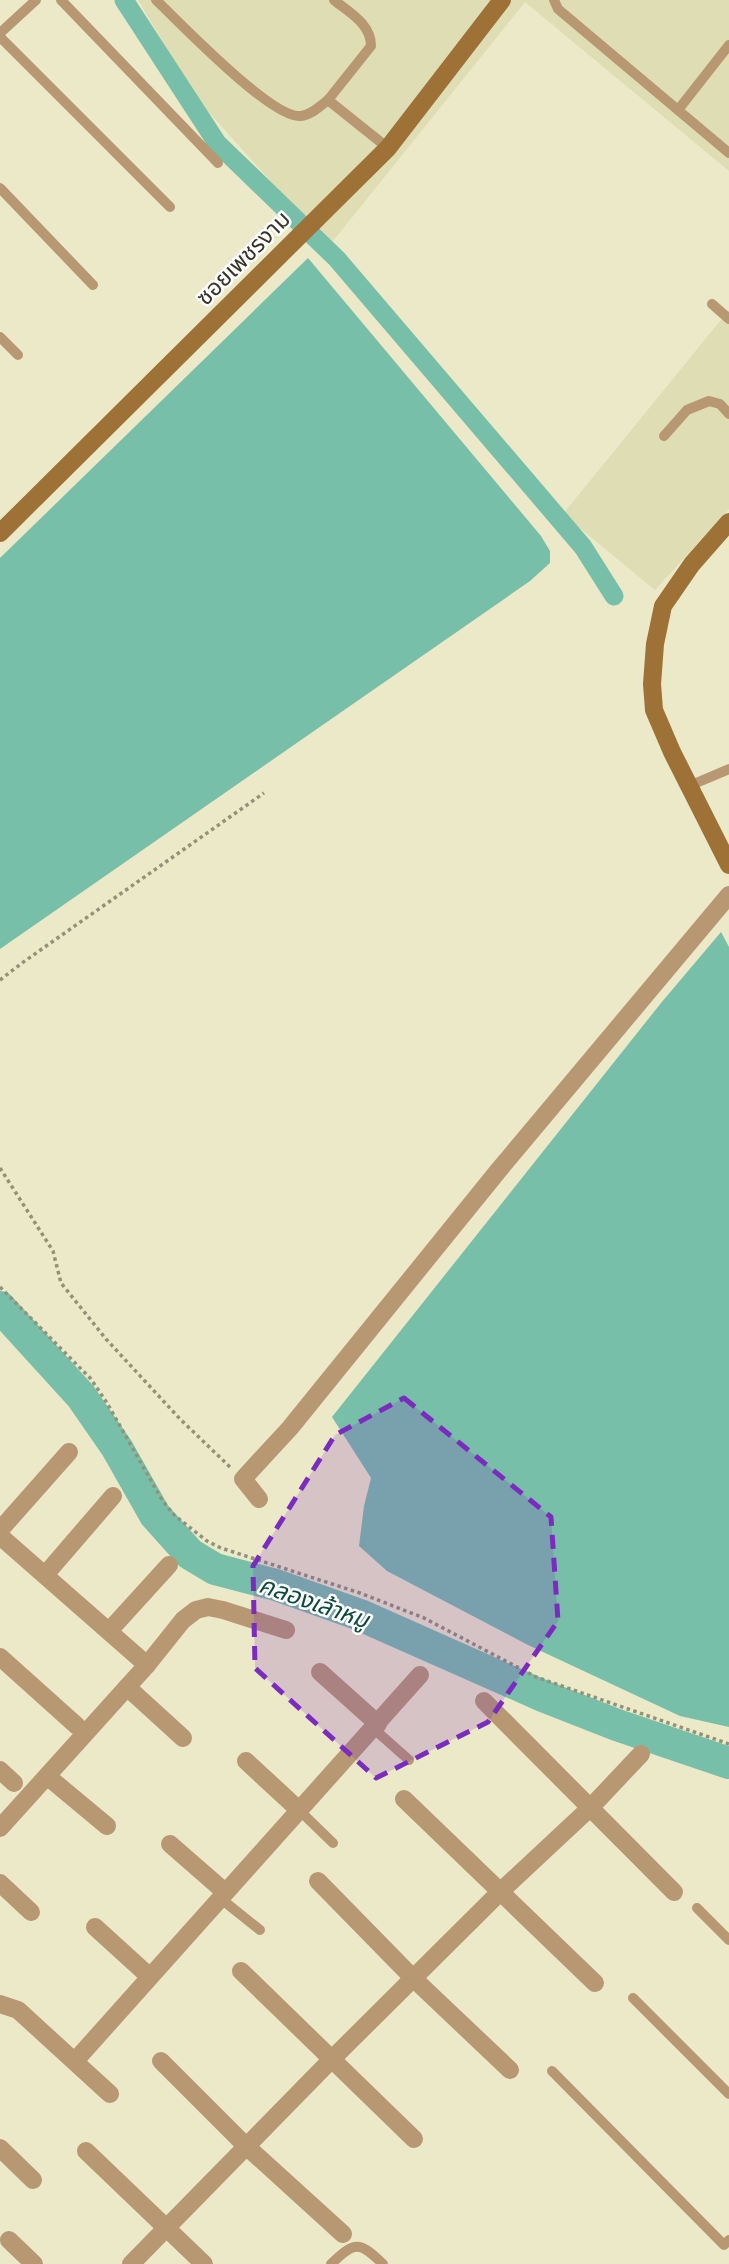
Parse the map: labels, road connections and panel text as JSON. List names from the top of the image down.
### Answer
{
  "streets": {
    "street": ["ซอยเพชรงาม"]
  },
  "water": ["คลองเล้าหมู"]
}
